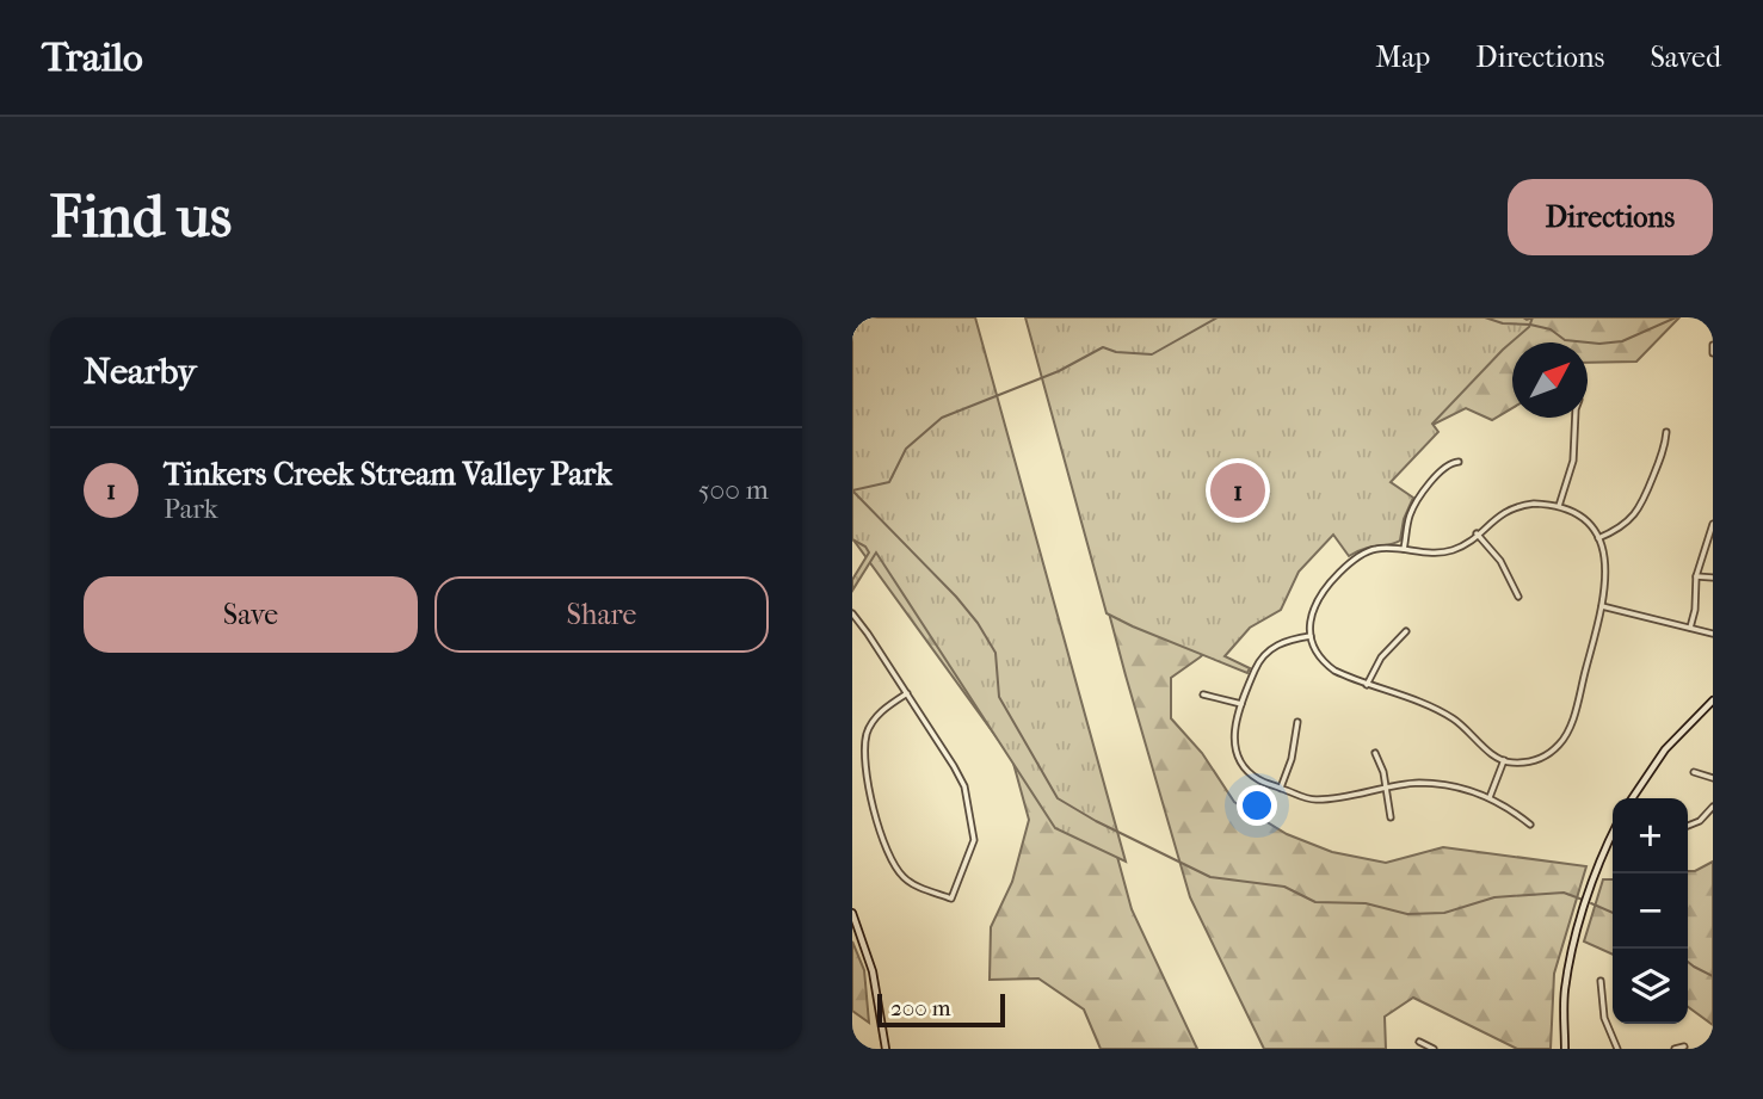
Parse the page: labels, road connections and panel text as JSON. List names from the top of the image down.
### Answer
{
  "scale_bar": "200 m",
  "north": "top right",
  "page": {
    "header": "Trailo",
    "nav": ["Map", "Directions", "Saved"],
    "buttons": [
      "Directions",
      ["Save", "Share"]
    ],
    "title": "Find us",
    "heading": "Nearby",
    "list": [
      {
        "mark": "1",
        "name": "Tinkers Creek Stream Valley Park",
        "note": "Park",
        "value": "500 m"
      }
    ],
    "pins": "1",
    "map_buttons": ["+", "−"],
    "scale": "200 m"
  }
}
